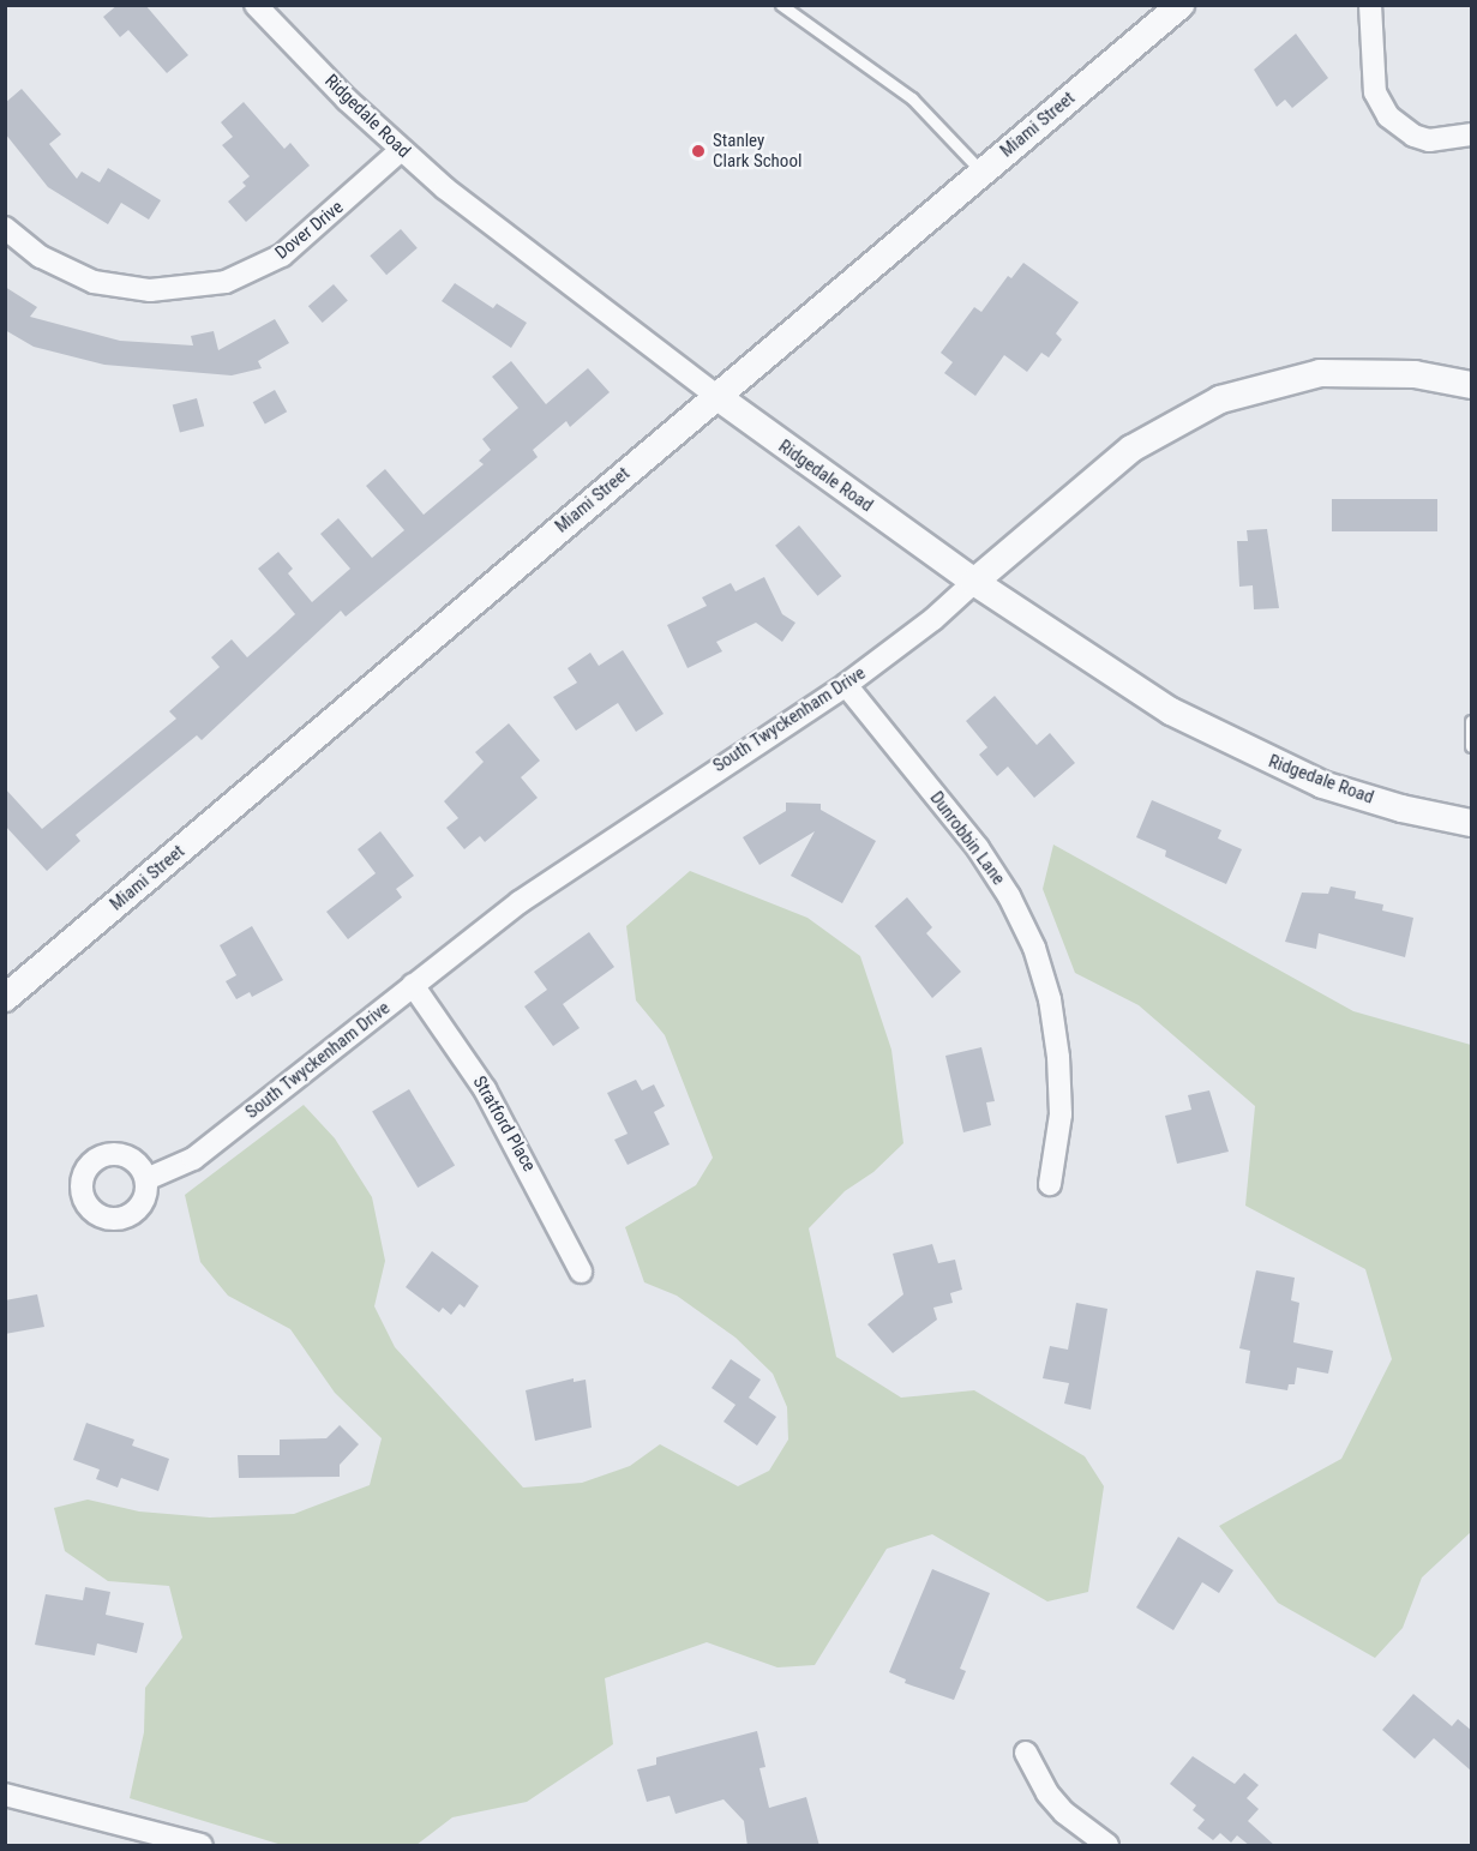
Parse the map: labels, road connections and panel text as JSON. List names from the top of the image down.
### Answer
{
  "streets": {
    "street": [
      "Ridgedale Road",
      "Miami Street",
      "Dover Drive",
      "South Twyckenham Drive",
      "Dunrobbin Lane",
      "Stratford Place"
    ]
  },
  "crossings": [
    ["Ridgedale Road", "Miami Street"],
    ["Ridgedale Road", "Dover Drive"],
    ["Ridgedale Road", "South Twyckenham Drive"],
    ["South Twyckenham Drive", "Dunrobbin Lane"],
    ["South Twyckenham Drive", "Stratford Place"]
  ],
  "places": ["Stanley Clark School"]
}
